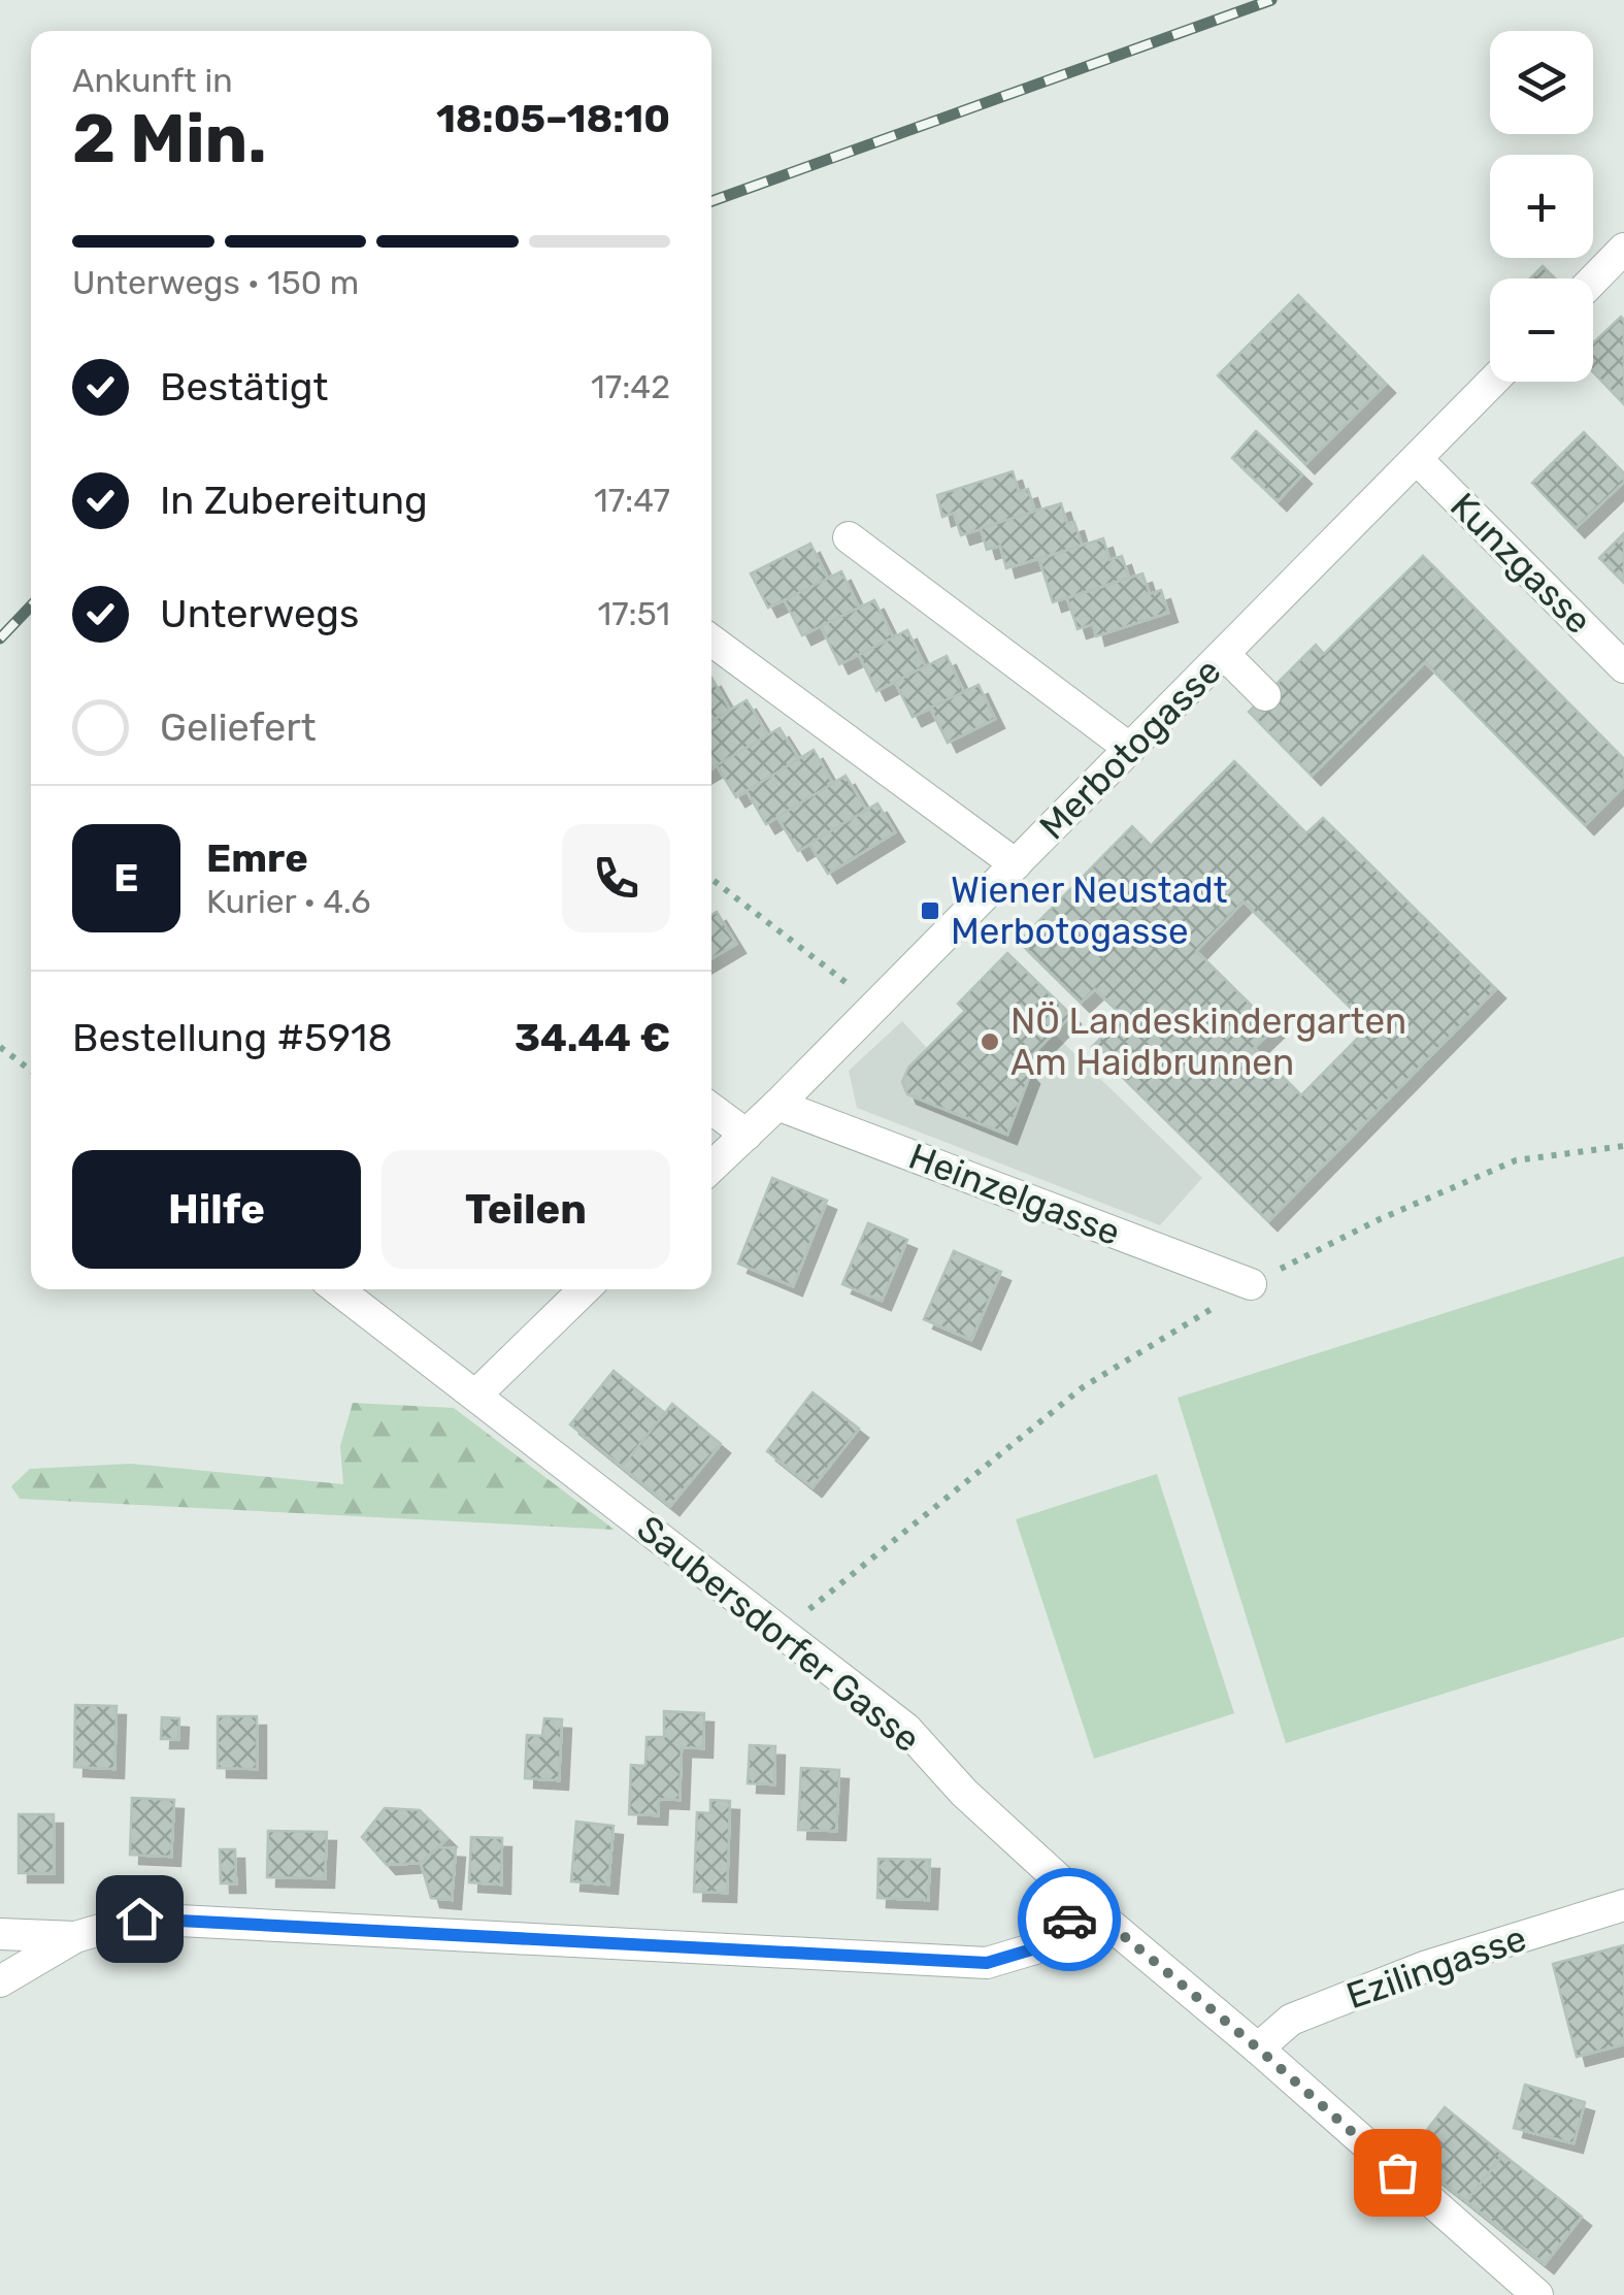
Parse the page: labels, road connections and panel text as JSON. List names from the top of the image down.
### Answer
{
  "streets": {
    "street": [
      "Kunzgasse",
      "Merbotogasse",
      "Heinzelgasse",
      "Saubersdorfer Gasse",
      "Ezilingasse"
    ]
  },
  "crossings": [
    ["Kunzgasse", "Merbotogasse"],
    ["Merbotogasse", "Heinzelgasse"],
    ["Saubersdorfer Gasse", "Ezilingasse"]
  ],
  "places": {
    "transit": ["Wiener Neustadt Merbotogasse"],
    "other": ["NÖ Landeskindergarten Am Haidbrunnen"]
  },
  "page": {
    "map_buttons": ["+", "−"],
    "heading": ["2 Min.", "Ankunft in", "18:05–18:10"],
    "panel": [
      "Emre",
      "Kurier · 4.6",
      "Bestellung #5918",
      "34.44 €"
    ],
    "bar": "Unterwegs · 150 m",
    "list": [
      ["Bestätigt", "17:42"],
      ["In Zubereitung", "17:47"],
      ["Unterwegs", "17:51"],
      "Geliefert"
    ],
    "round": "E",
    "buttons": ["Hilfe", "Teilen"]
  }
}
